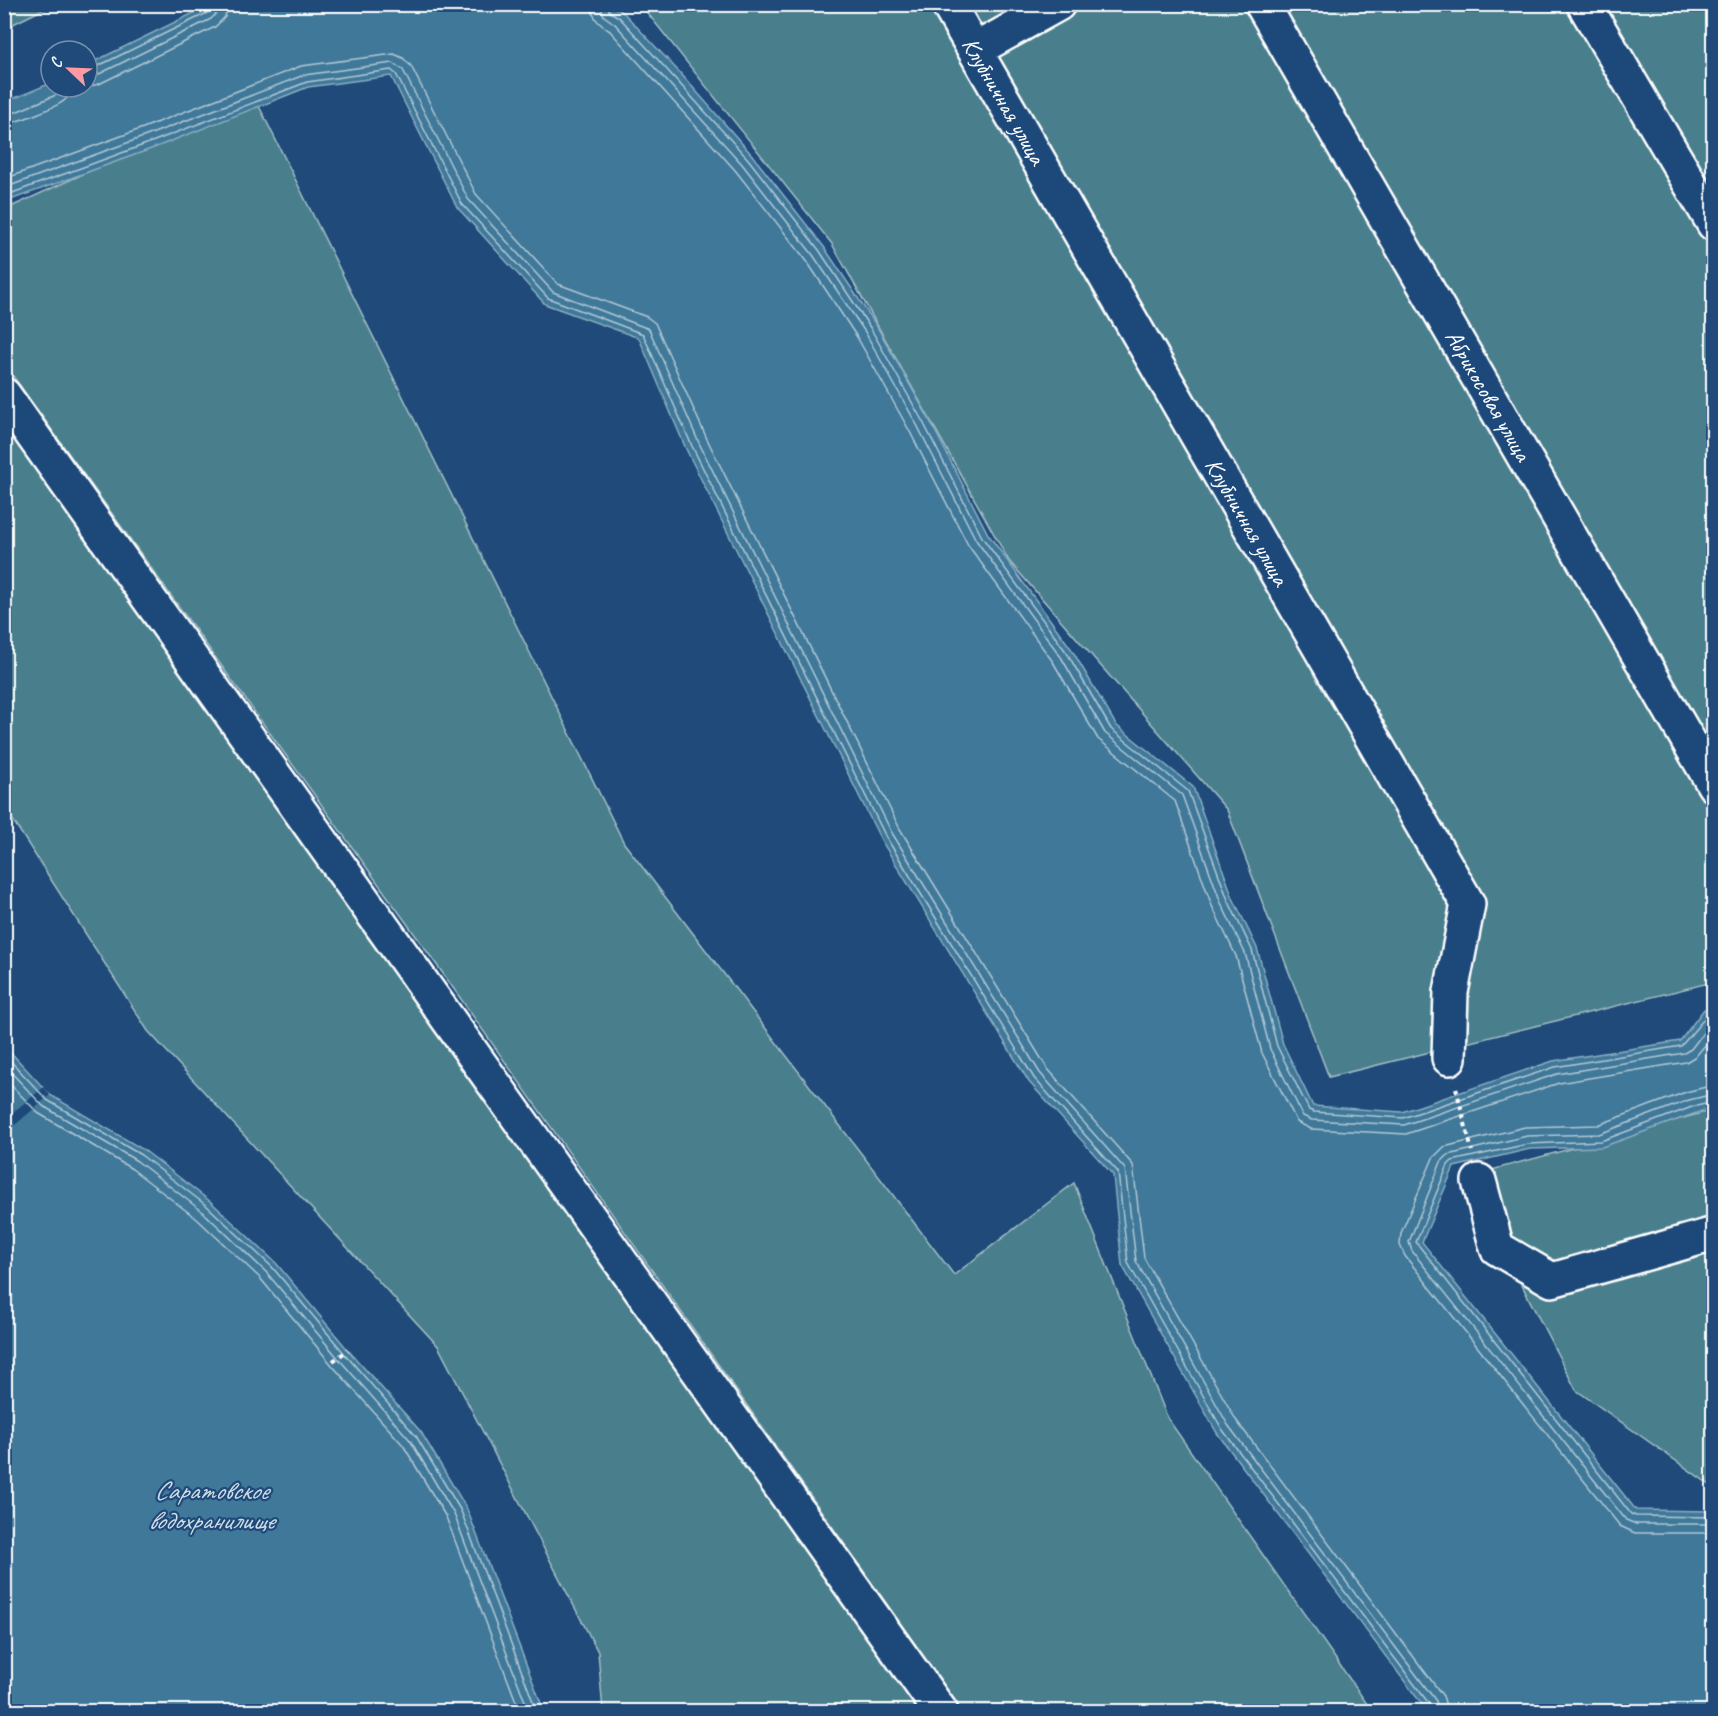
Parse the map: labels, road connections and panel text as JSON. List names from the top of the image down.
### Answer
{
  "streets": {
    "street": ["Клубничная улица", "Абрикосовая улица"]
  },
  "water": ["Саратовское водохранилище"],
  "north": "top left"
}
